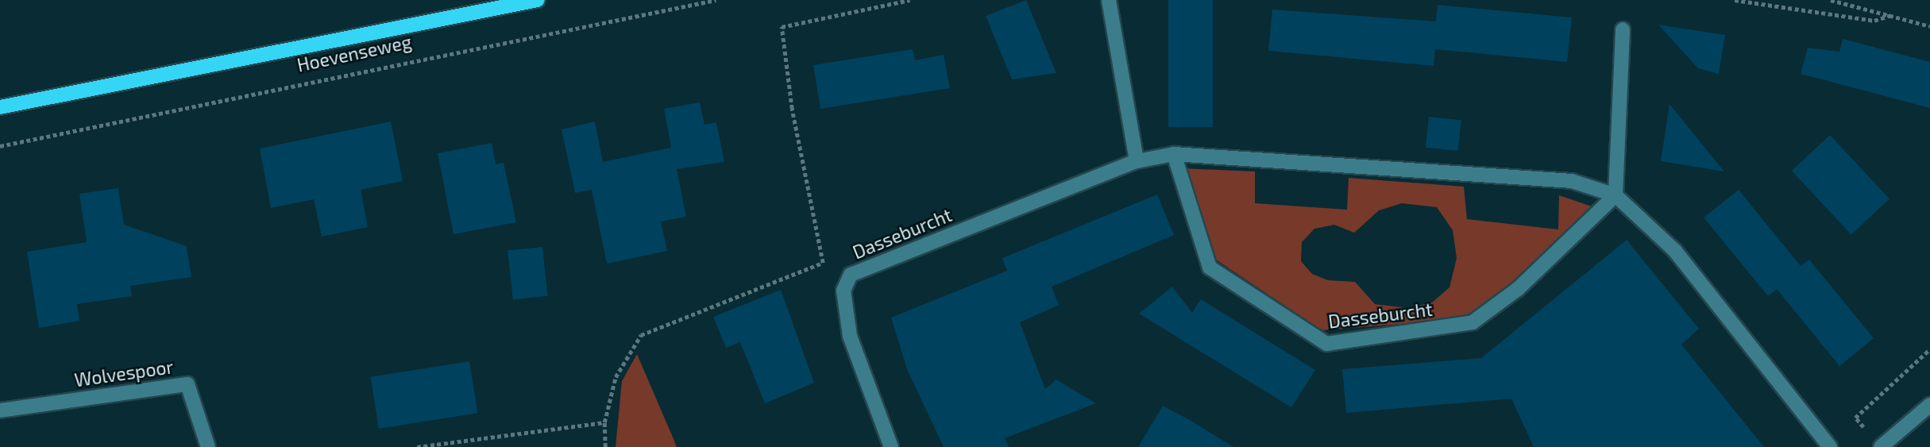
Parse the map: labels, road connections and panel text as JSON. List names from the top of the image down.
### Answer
{
  "streets": {
    "main road": ["Hoevenseweg"],
    "street": ["Dasseburcht", "Wolvespoor"]
  }
}
